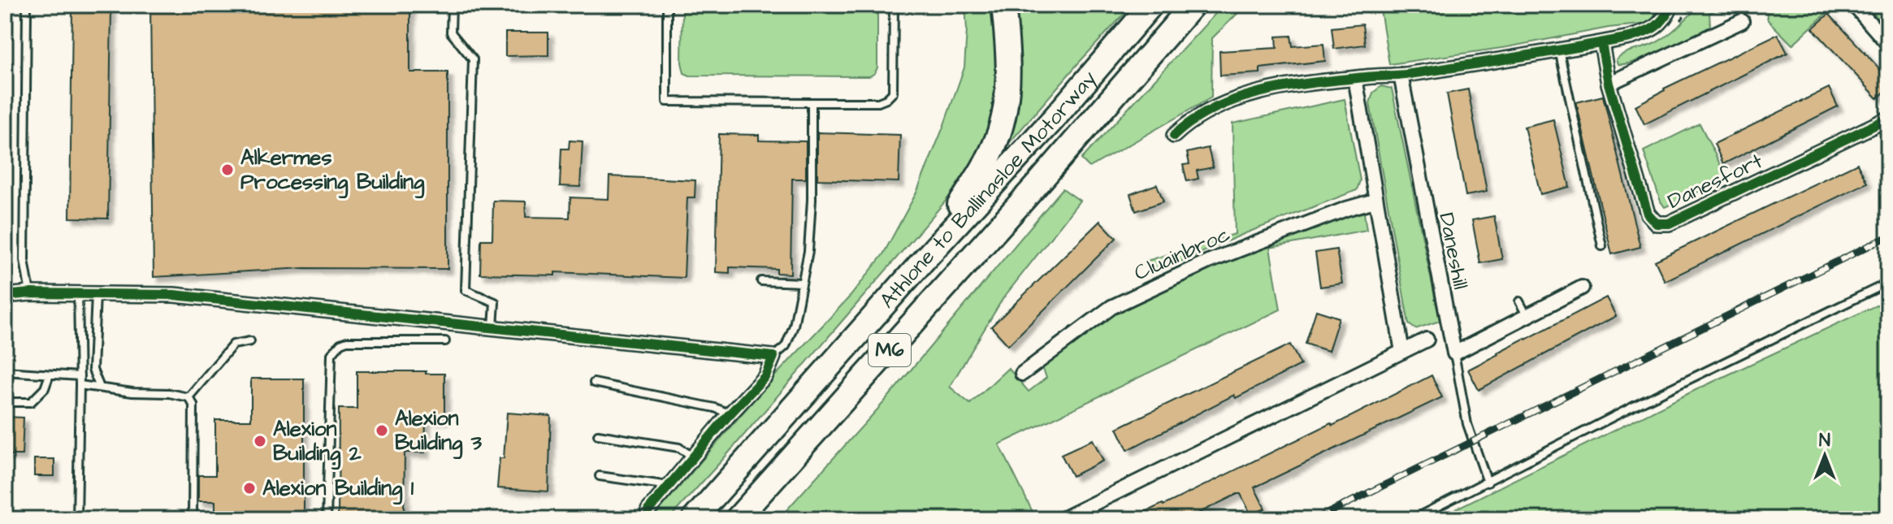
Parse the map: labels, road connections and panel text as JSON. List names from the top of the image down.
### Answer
{
  "streets": {
    "highway": ["Athlone to Ballinasloe Motorway", "M6"],
    "street": ["Danesfort", "Daneshill", "Cluainbroc"]
  },
  "places": [
    "Alkermes Processing Building",
    "Alexion Building 3",
    "Alexion Building 2",
    "Alexion Building 1"
  ],
  "north": "top"
}
